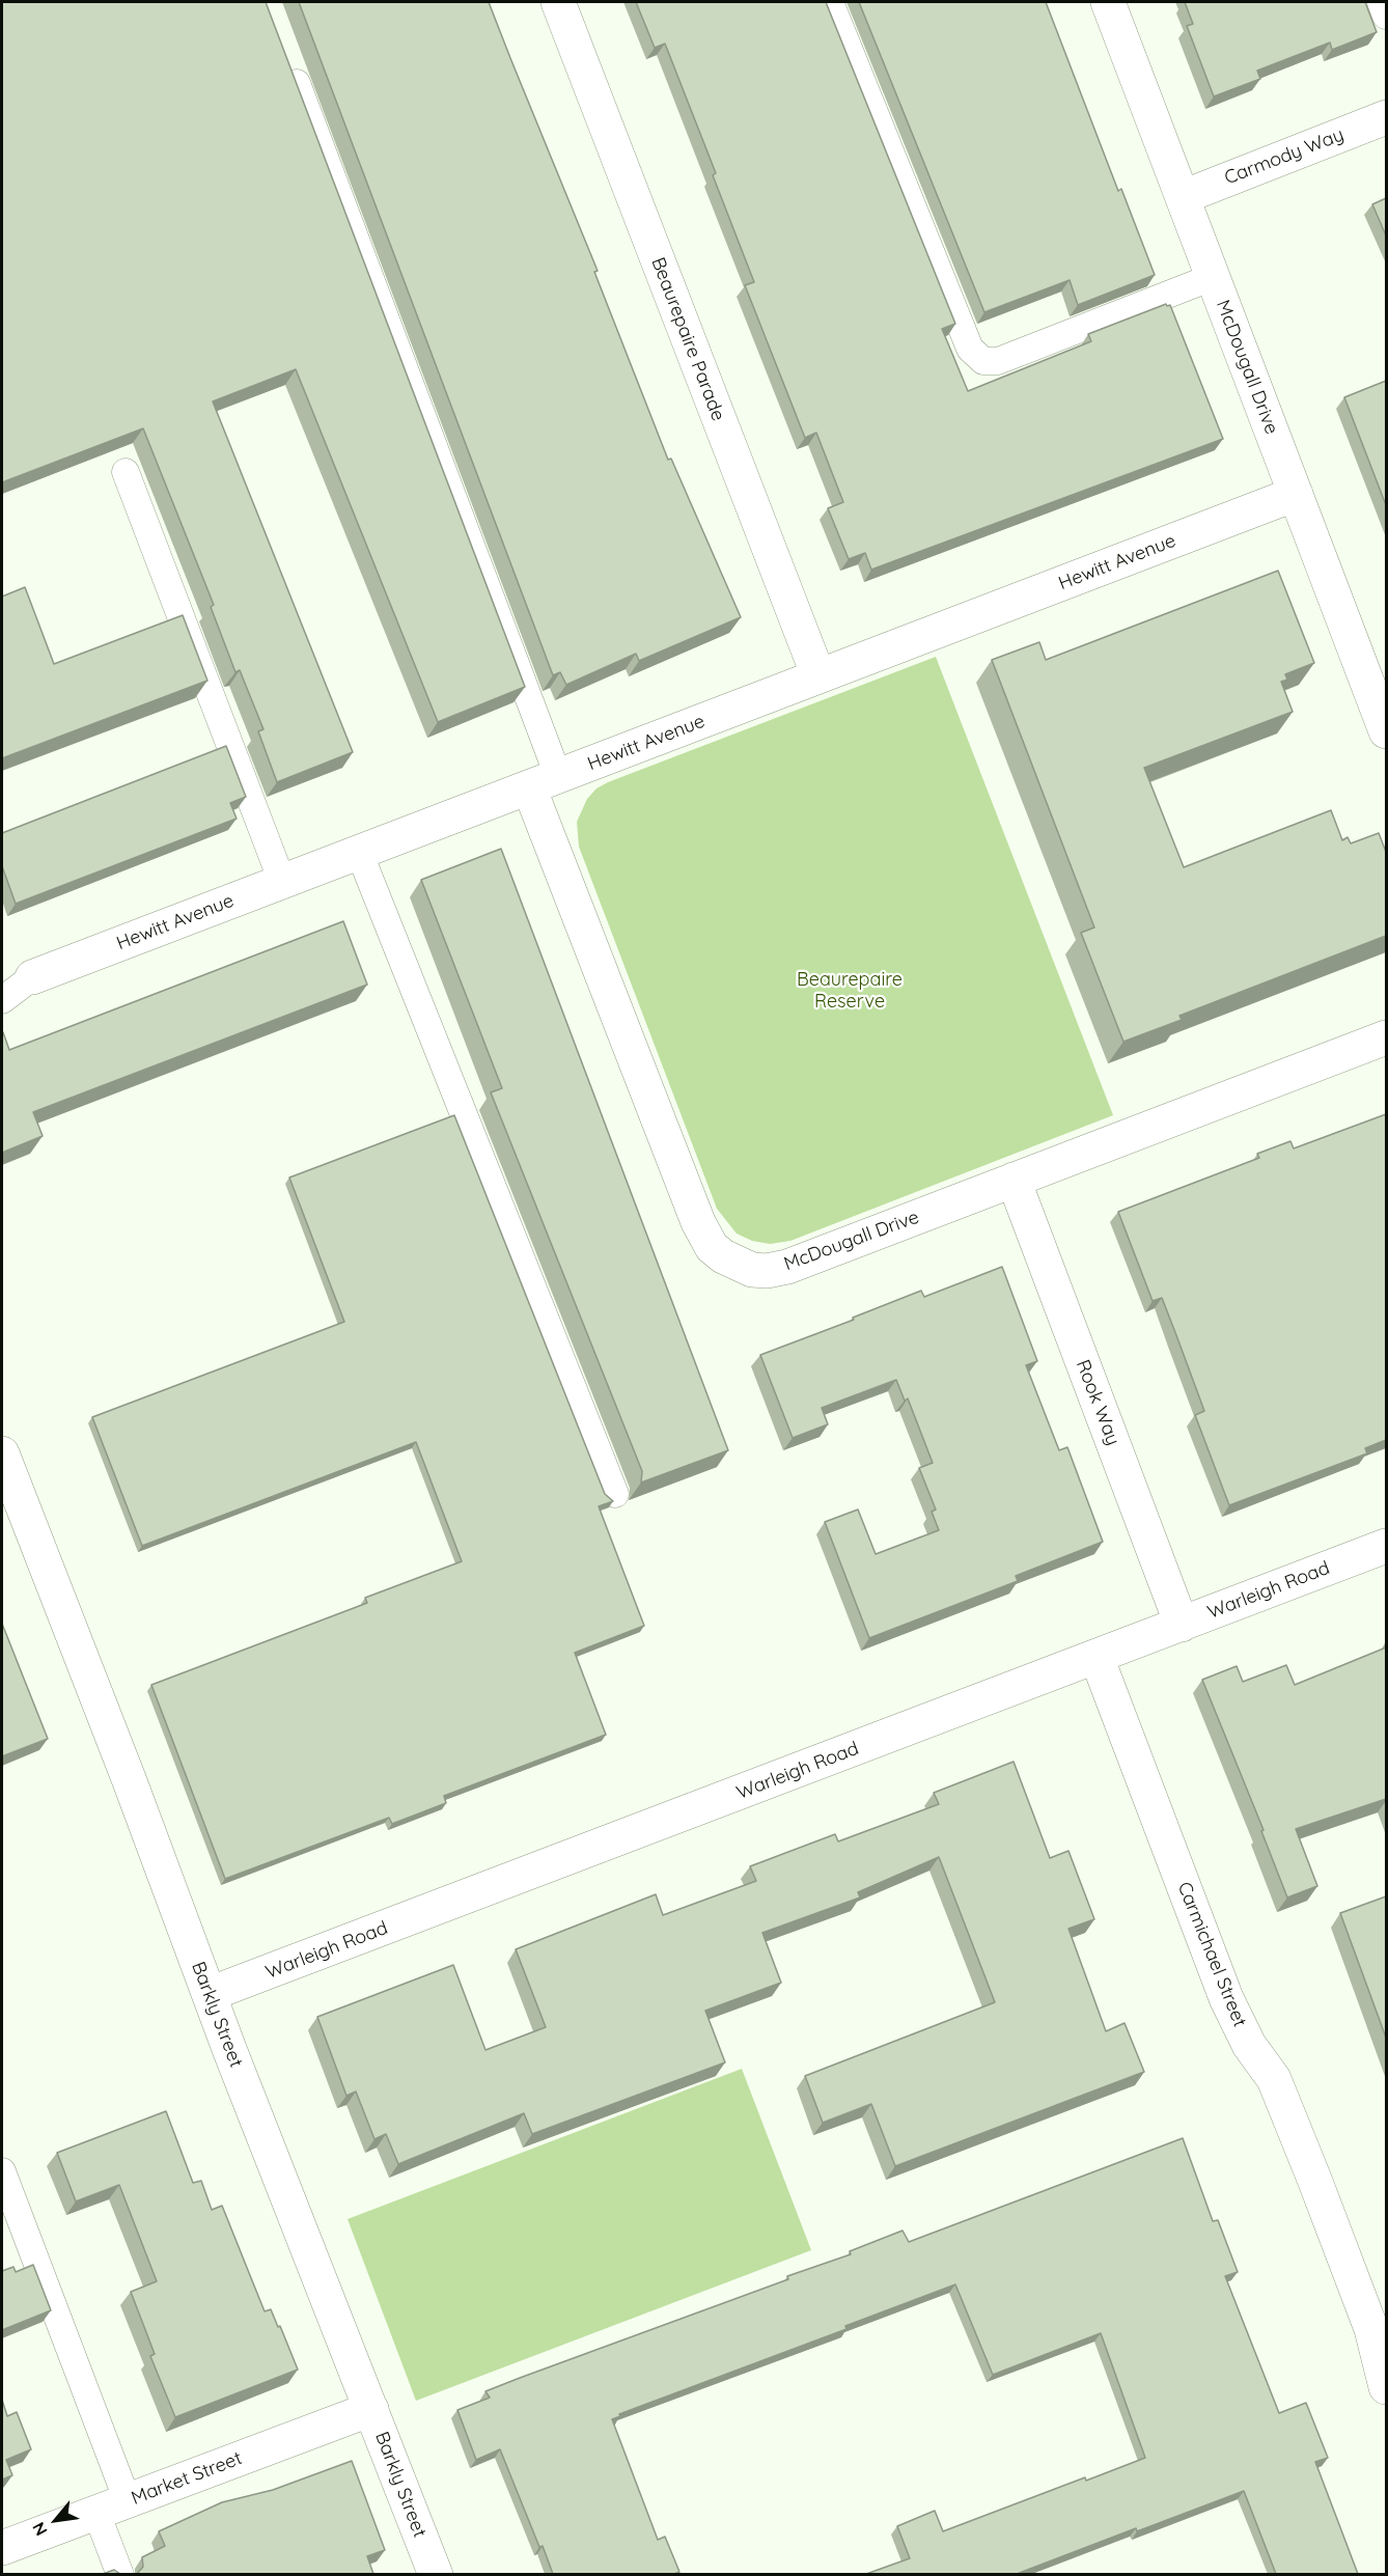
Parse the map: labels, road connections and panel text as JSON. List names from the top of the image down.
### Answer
{
  "streets": {
    "street": [
      "Carmody Way",
      "Beaurepaire Parade",
      "McDougall Drive",
      "Hewitt Avenue",
      "Rook Way",
      "Warleigh Road",
      "Carmichael Street",
      "Barkly Street",
      "Market Street"
    ]
  },
  "crossings": [
    ["Carmody Way", "McDougall Drive"],
    ["Beaurepaire Parade", "Hewitt Avenue"],
    ["McDougall Drive", "Hewitt Avenue"],
    ["McDougall Drive", "Rook Way"],
    ["Rook Way", "Warleigh Road"],
    ["Warleigh Road", "Carmichael Street"],
    ["Warleigh Road", "Barkly Street"],
    ["Barkly Street", "Market Street"]
  ],
  "parks": ["Beaurepaire Reserve"],
  "north": "bottom left"
}
